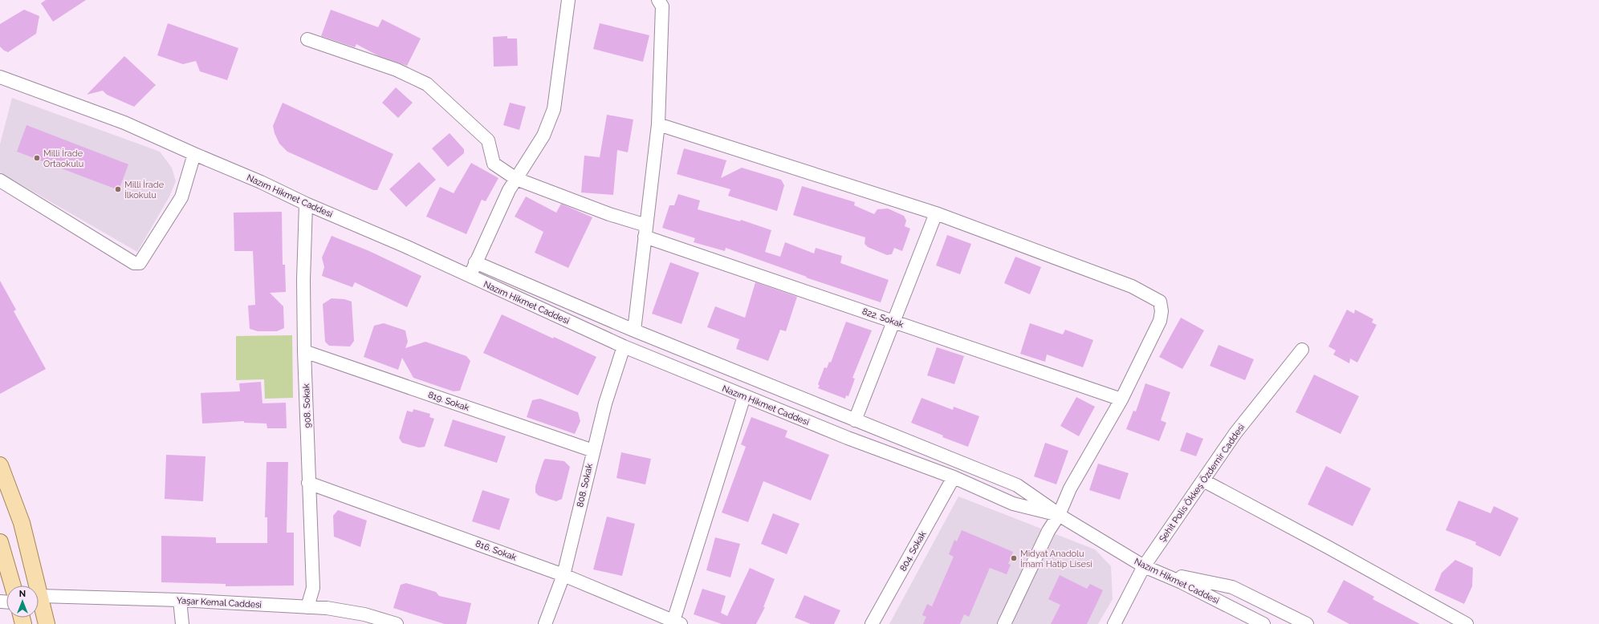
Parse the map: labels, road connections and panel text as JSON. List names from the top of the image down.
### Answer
{
  "streets": {
    "street": [
      "Nazım Hikmet Caddesi",
      "822. Sokak",
      "819. Sokak",
      "908. Sokak",
      "Şehit Polis Ökkeş Özdemir Caddesi",
      "808. Sokak",
      "816. Sokak",
      "804. Sokak",
      "Yaşar Kemal Caddesi"
    ]
  },
  "crossings": [
    ["Nazım Hikmet Caddesi", "908. Sokak"],
    ["Nazım Hikmet Caddesi", "Şehit Polis Ökkeş Özdemir Caddesi"],
    ["Nazım Hikmet Caddesi", "808. Sokak"],
    ["Nazım Hikmet Caddesi", "804. Sokak"],
    ["819. Sokak", "908. Sokak"],
    ["819. Sokak", "808. Sokak"],
    ["908. Sokak", "816. Sokak"],
    ["908. Sokak", "Yaşar Kemal Caddesi"],
    ["808. Sokak", "816. Sokak"]
  ],
  "places": ["Milli İrade Ortaokulu", "Milli İrade İlkokulu", "Midyat Anadolu İmam Hatip Lisesi"],
  "north": "top"
}
